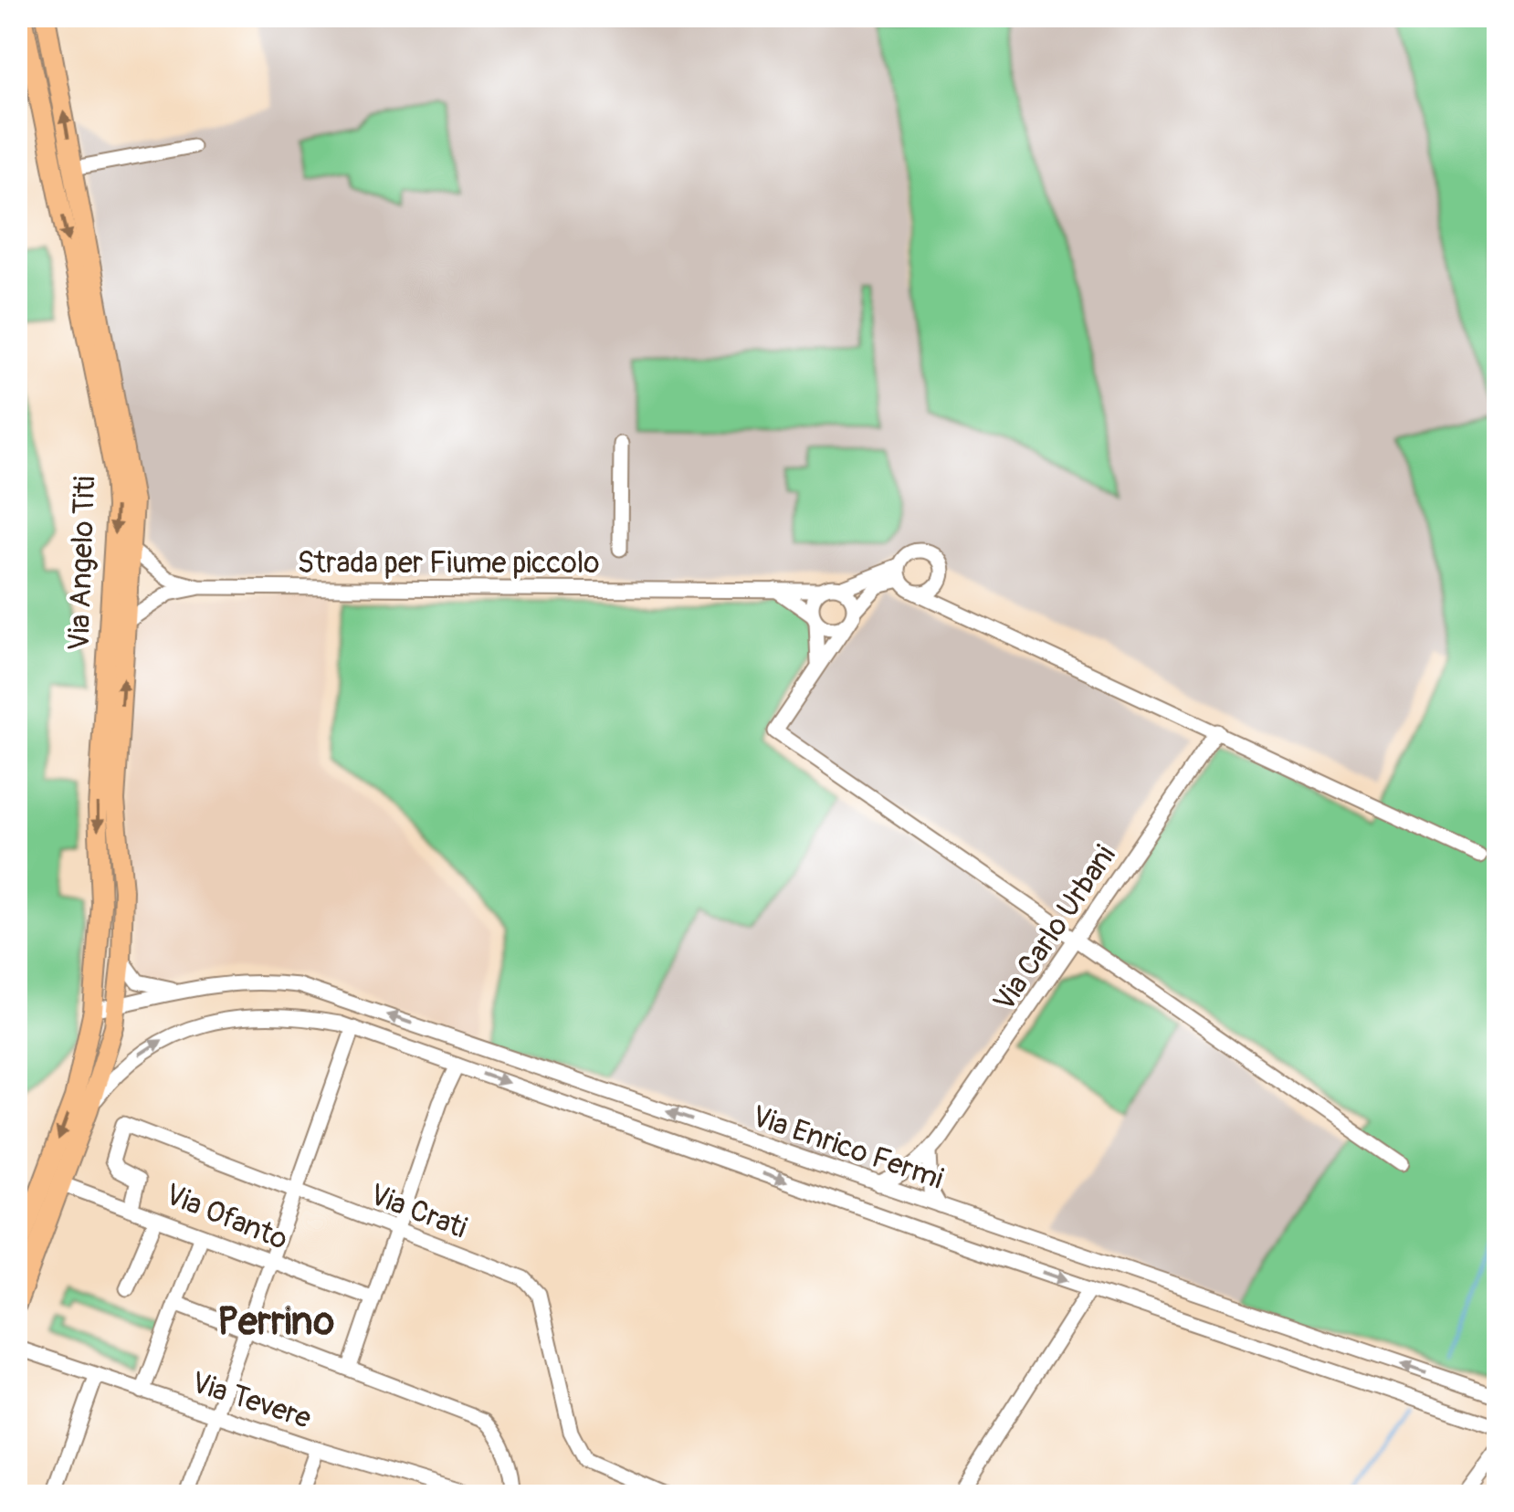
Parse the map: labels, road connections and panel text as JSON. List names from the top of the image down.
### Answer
{
  "streets": {
    "main road": ["Via Angelo Titi"],
    "street": [
      "Strada per Fiume piccolo",
      "Via Carlo Urbani",
      "Via Enrico Fermi",
      "Via Crati",
      "Via Ofanto",
      "Via Tevere"
    ]
  },
  "crossings": [
    ["Via Angelo Titi", "Strada per Fiume piccolo"],
    ["Via Angelo Titi", "Via Enrico Fermi"],
    ["Via Angelo Titi", "Via Ofanto"],
    ["Via Carlo Urbani", "Via Enrico Fermi"],
    ["Via Crati", "Via Ofanto"]
  ],
  "districts": ["Perrino"]
}
